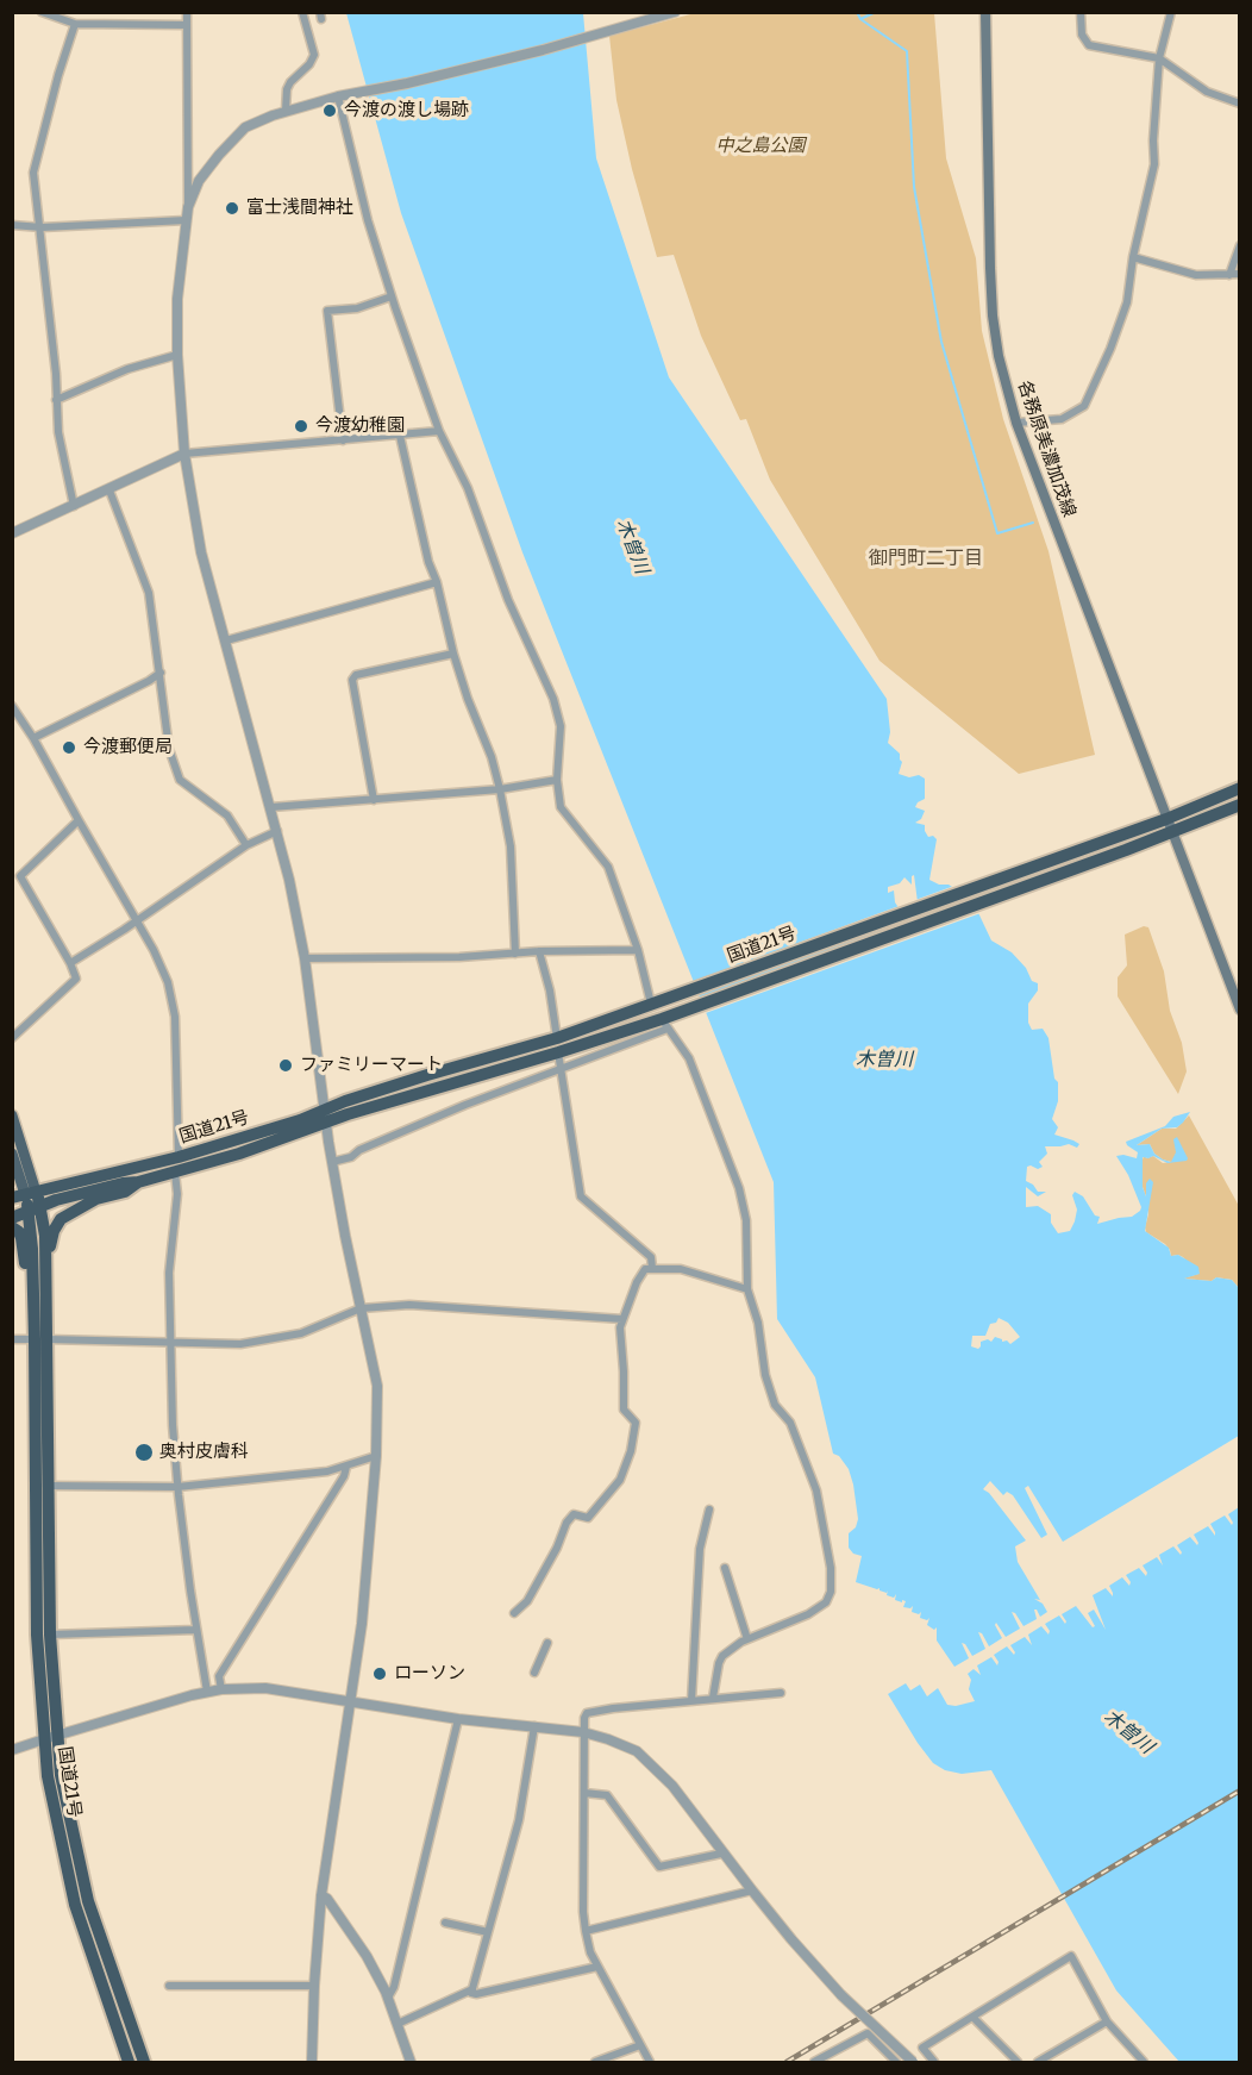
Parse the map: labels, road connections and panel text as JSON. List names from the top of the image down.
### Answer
{
  "streets": {
    "highway": ["国道21号"],
    "main road": ["各務原美濃加茂線"]
  },
  "crossings": [
    ["各務原美濃加茂線", "国道21号"]
  ],
  "districts": ["御門町二丁目"],
  "water": ["木曽川"],
  "parks": ["中之島公園"],
  "places": [
    "今渡の渡し場跡",
    "富士浅間神社",
    "今渡幼稚園",
    "今渡郵便局",
    "ファミリーマート",
    "奥村皮膚科",
    "ローソン"
  ]
}
